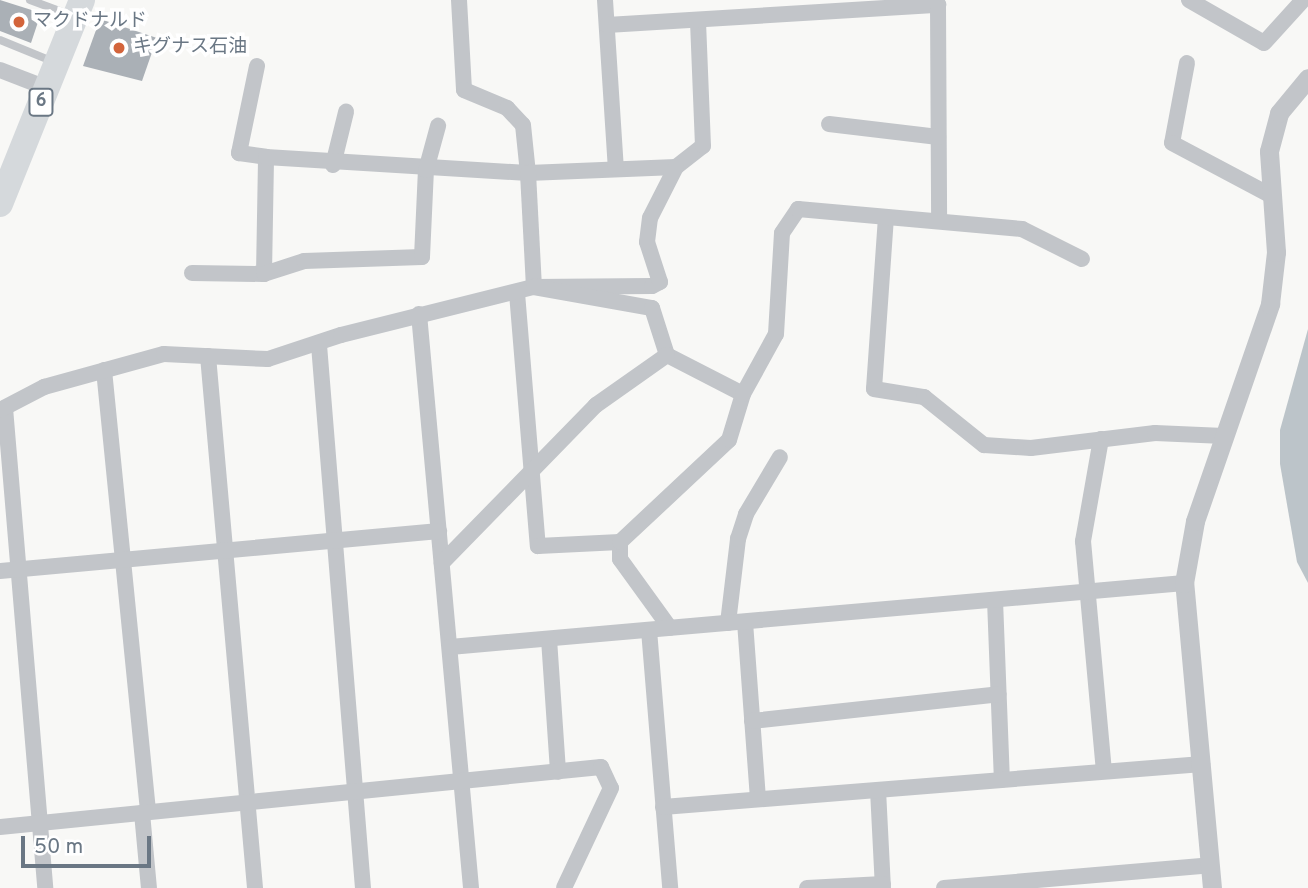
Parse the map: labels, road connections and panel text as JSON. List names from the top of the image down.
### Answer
{
  "streets": {
    "highway": ["6"]
  },
  "places": ["マクドナルド", "キグナス石油"],
  "scale_bar": "50 m"
}
